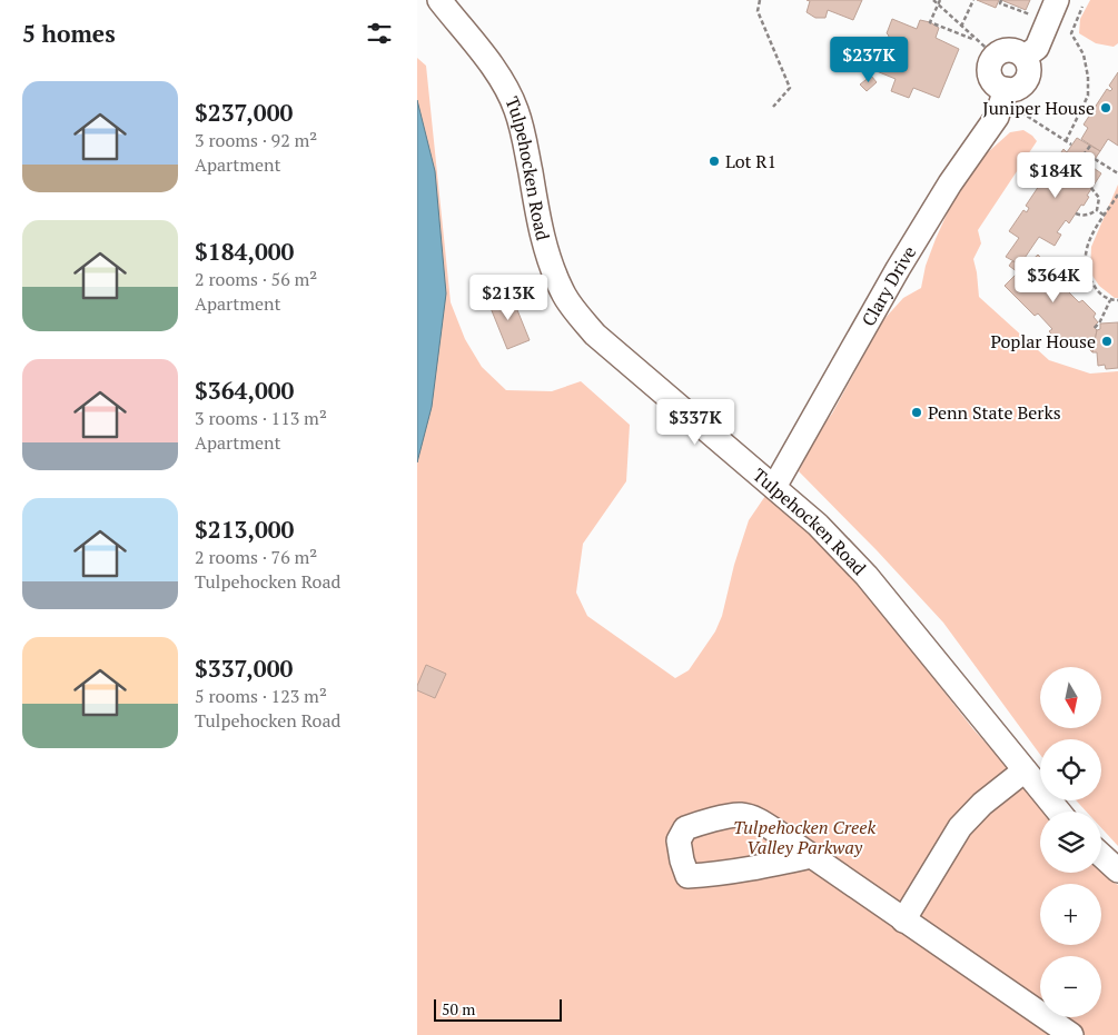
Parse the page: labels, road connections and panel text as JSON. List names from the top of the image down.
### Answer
{
  "streets": {
    "street": ["Tulpehocken Road", "Clary Drive"]
  },
  "crossings": [
    ["Tulpehocken Road", "Clary Drive"]
  ],
  "parks": ["Tulpehocken Creek Valley Parkway"],
  "places": [
    "Juniper House",
    "Lot R1",
    "Poplar House",
    "Penn State Berks"
  ],
  "scale_bar": "50 m",
  "north": "bottom",
  "page": {
    "heading": "5 homes",
    "price": [
      "$237K",
      "$184K",
      "$364K",
      "$213K",
      "$337K"
    ],
    "list": [
      {
        "name": "$237,000",
        "note": "3 rooms · 92 m² · Apartment"
      },
      {
        "name": "$184,000",
        "note": "2 rooms · 56 m² · Apartment"
      },
      {
        "name": "$364,000",
        "note": "3 rooms · 113 m² · Apartment"
      },
      {
        "name": "$213,000",
        "note": "2 rooms · 76 m² · Tulpehocken Road"
      },
      {
        "name": "$337,000",
        "note": "5 rooms · 123 m² · Tulpehocken Road"
      }
    ],
    "map_buttons": ["+", "−"],
    "scale": "50 m"
  }
}
